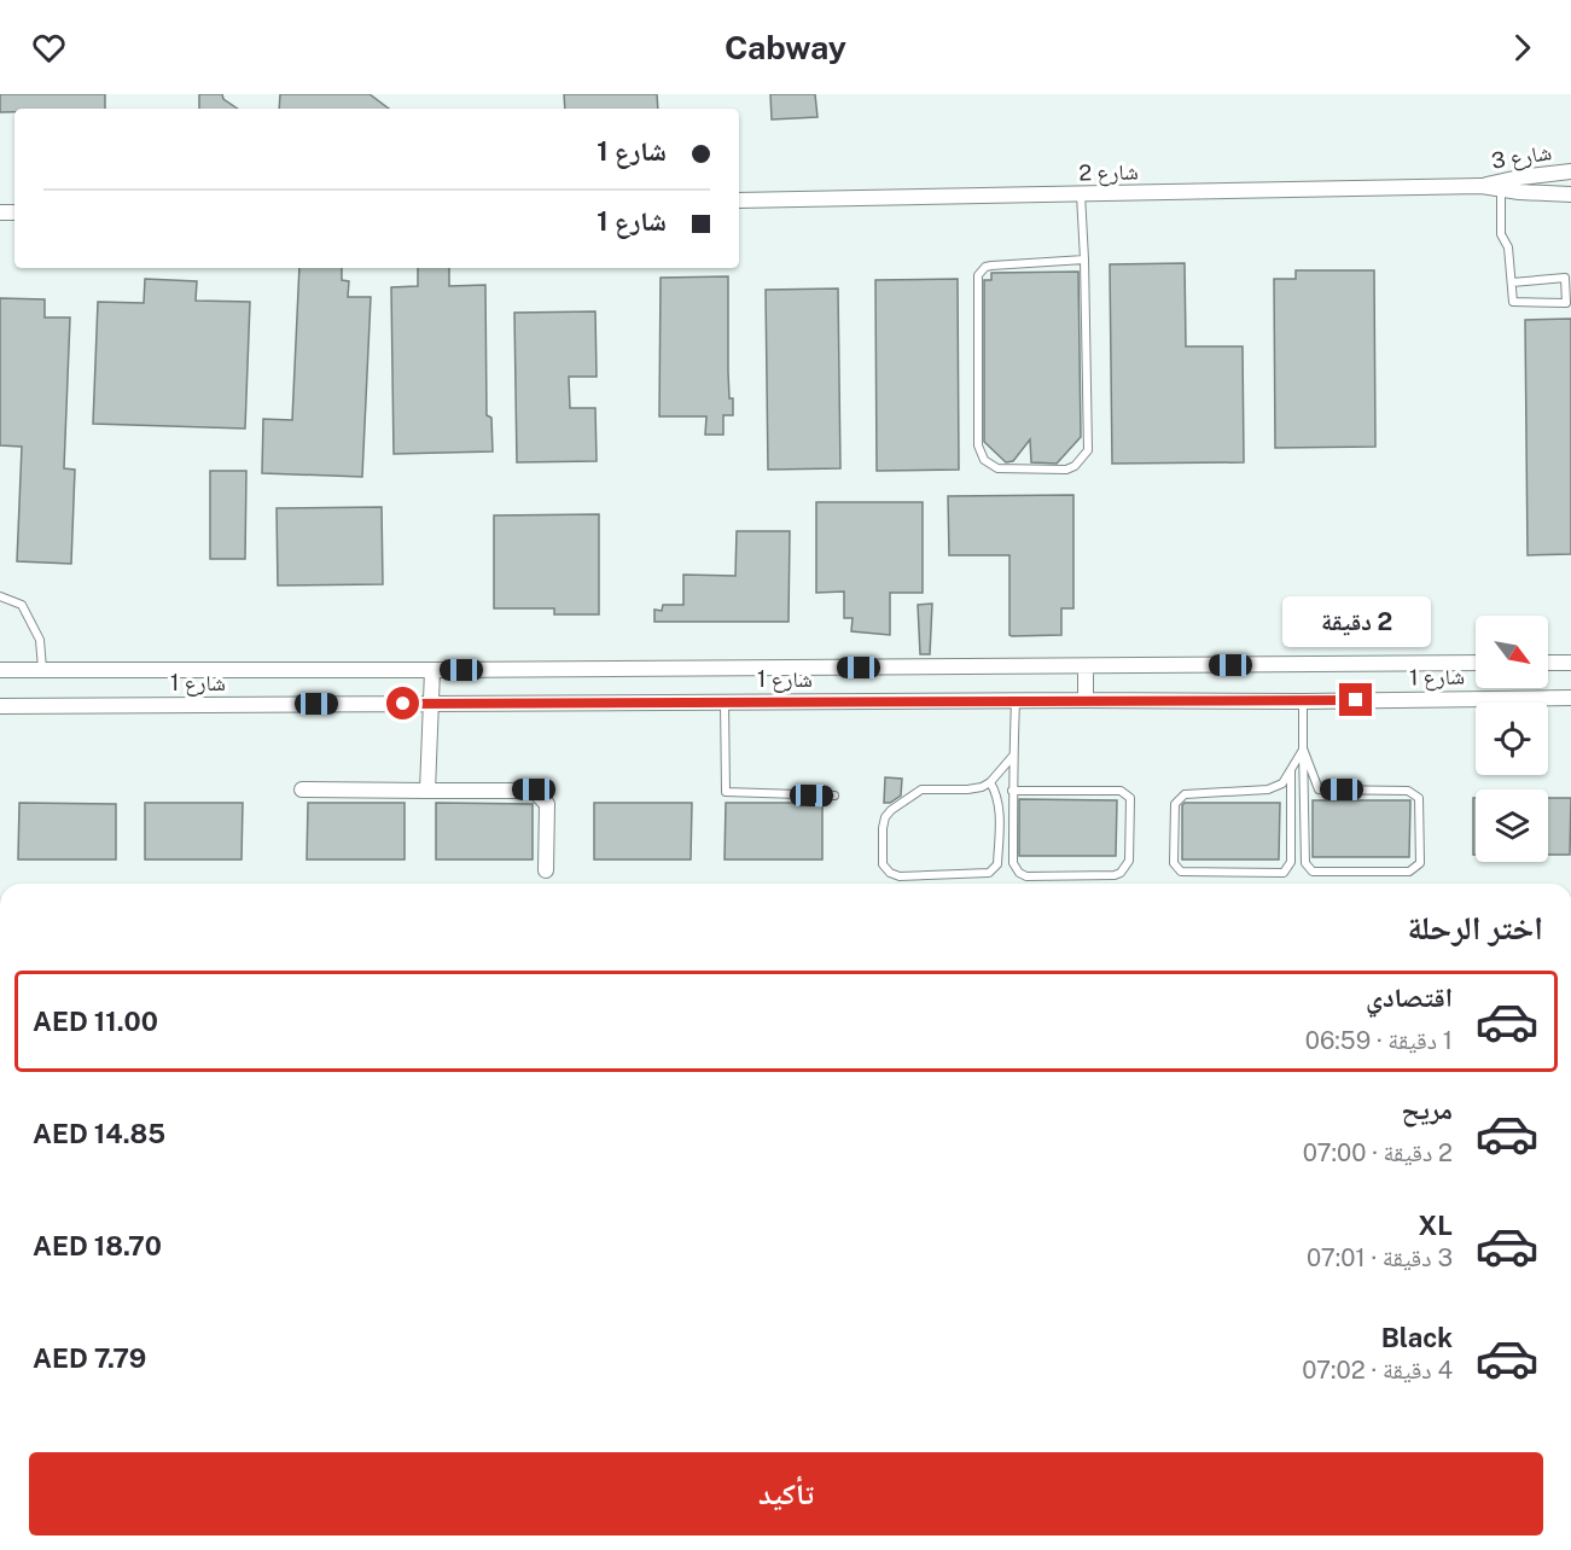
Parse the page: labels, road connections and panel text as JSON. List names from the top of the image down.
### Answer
{
  "streets": {
    "street": ["شارع 3", "شارع 2", "شارع 1"]
  },
  "crossings": [
    ["شارع 3", "شارع 2"]
  ],
  "north": "bottom right",
  "page": {
    "header": "Cabway",
    "banner": ["شارع 1", "شارع 1"],
    "bubble": "2 دقيقة",
    "heading": "اختر الرحلة",
    "list": [
      {
        "name": "اقتصادي",
        "note": "1 دقيقة · 06:59",
        "value": "AED 11.00"
      },
      {
        "name": "مريح",
        "note": "2 دقيقة · 07:00",
        "value": "AED 14.85"
      },
      {
        "name": "XL",
        "note": "3 دقيقة · 07:01",
        "value": "AED 18.70"
      },
      {
        "name": "Black",
        "note": "4 دقيقة · 07:02",
        "value": "AED 7.79"
      }
    ],
    "buttons": "تأكيد"
  }
}
